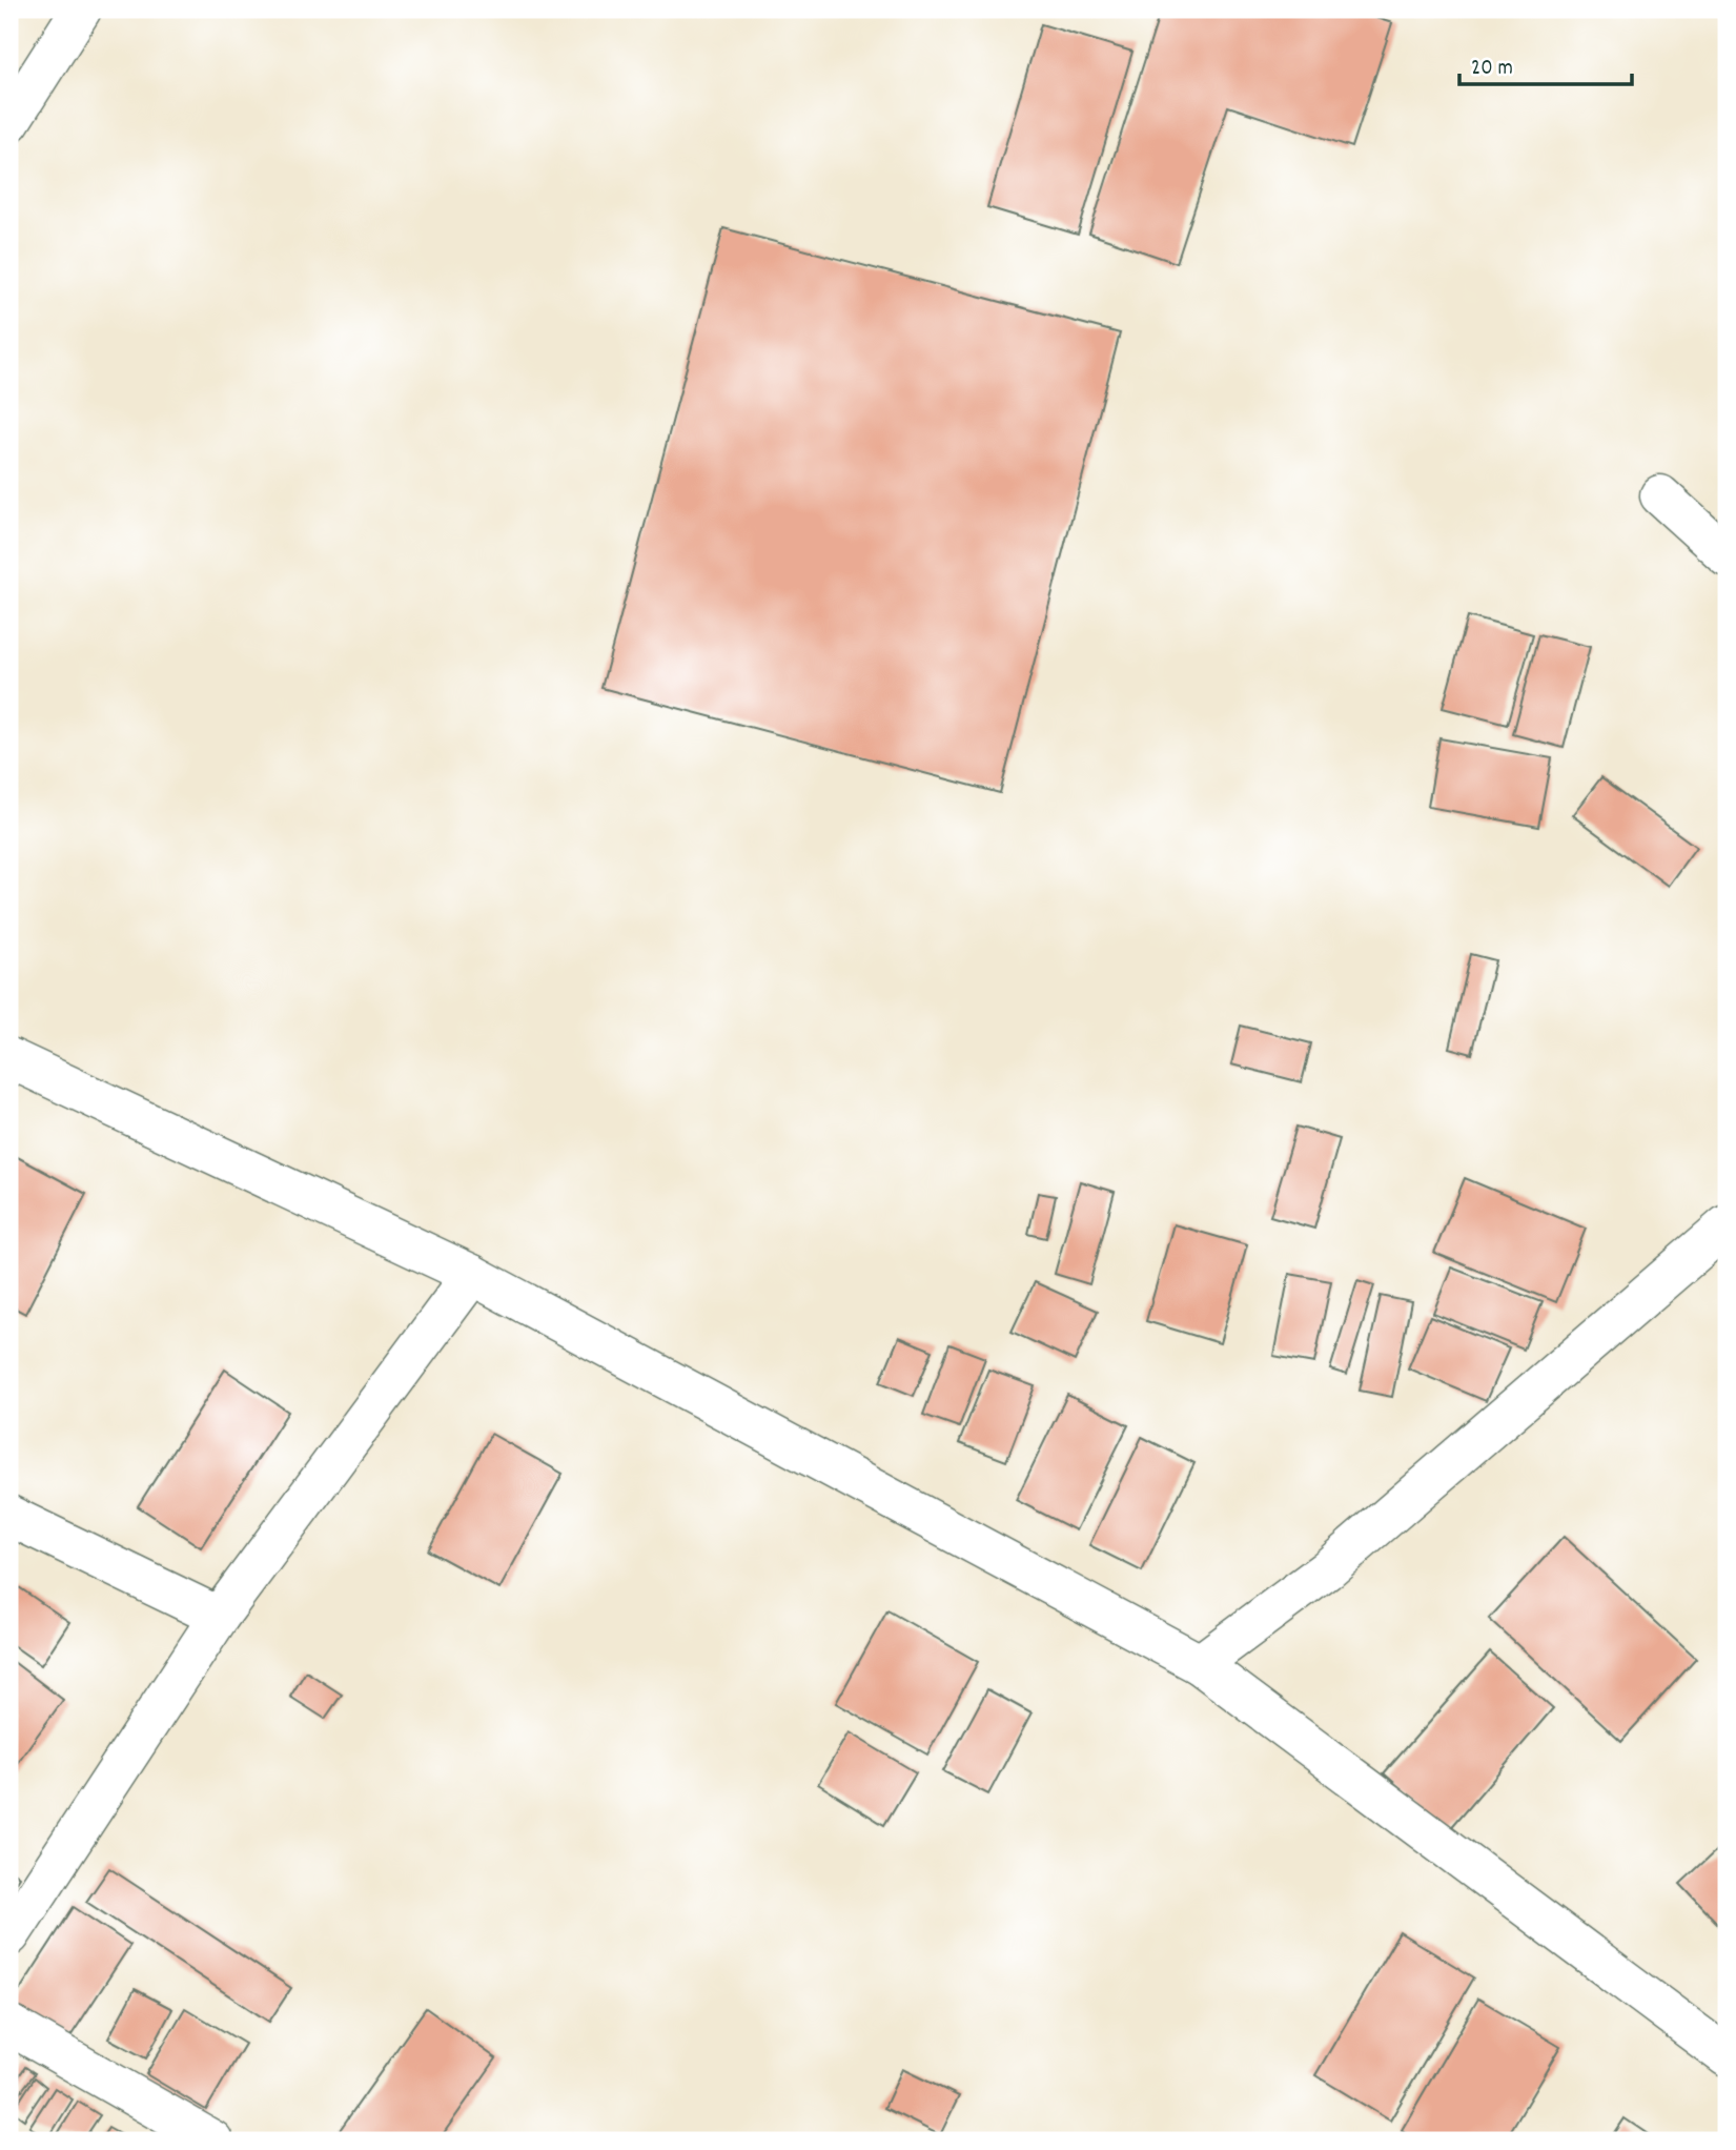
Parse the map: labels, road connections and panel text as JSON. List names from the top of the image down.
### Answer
{
  "scale_bar": "20 m"
}
